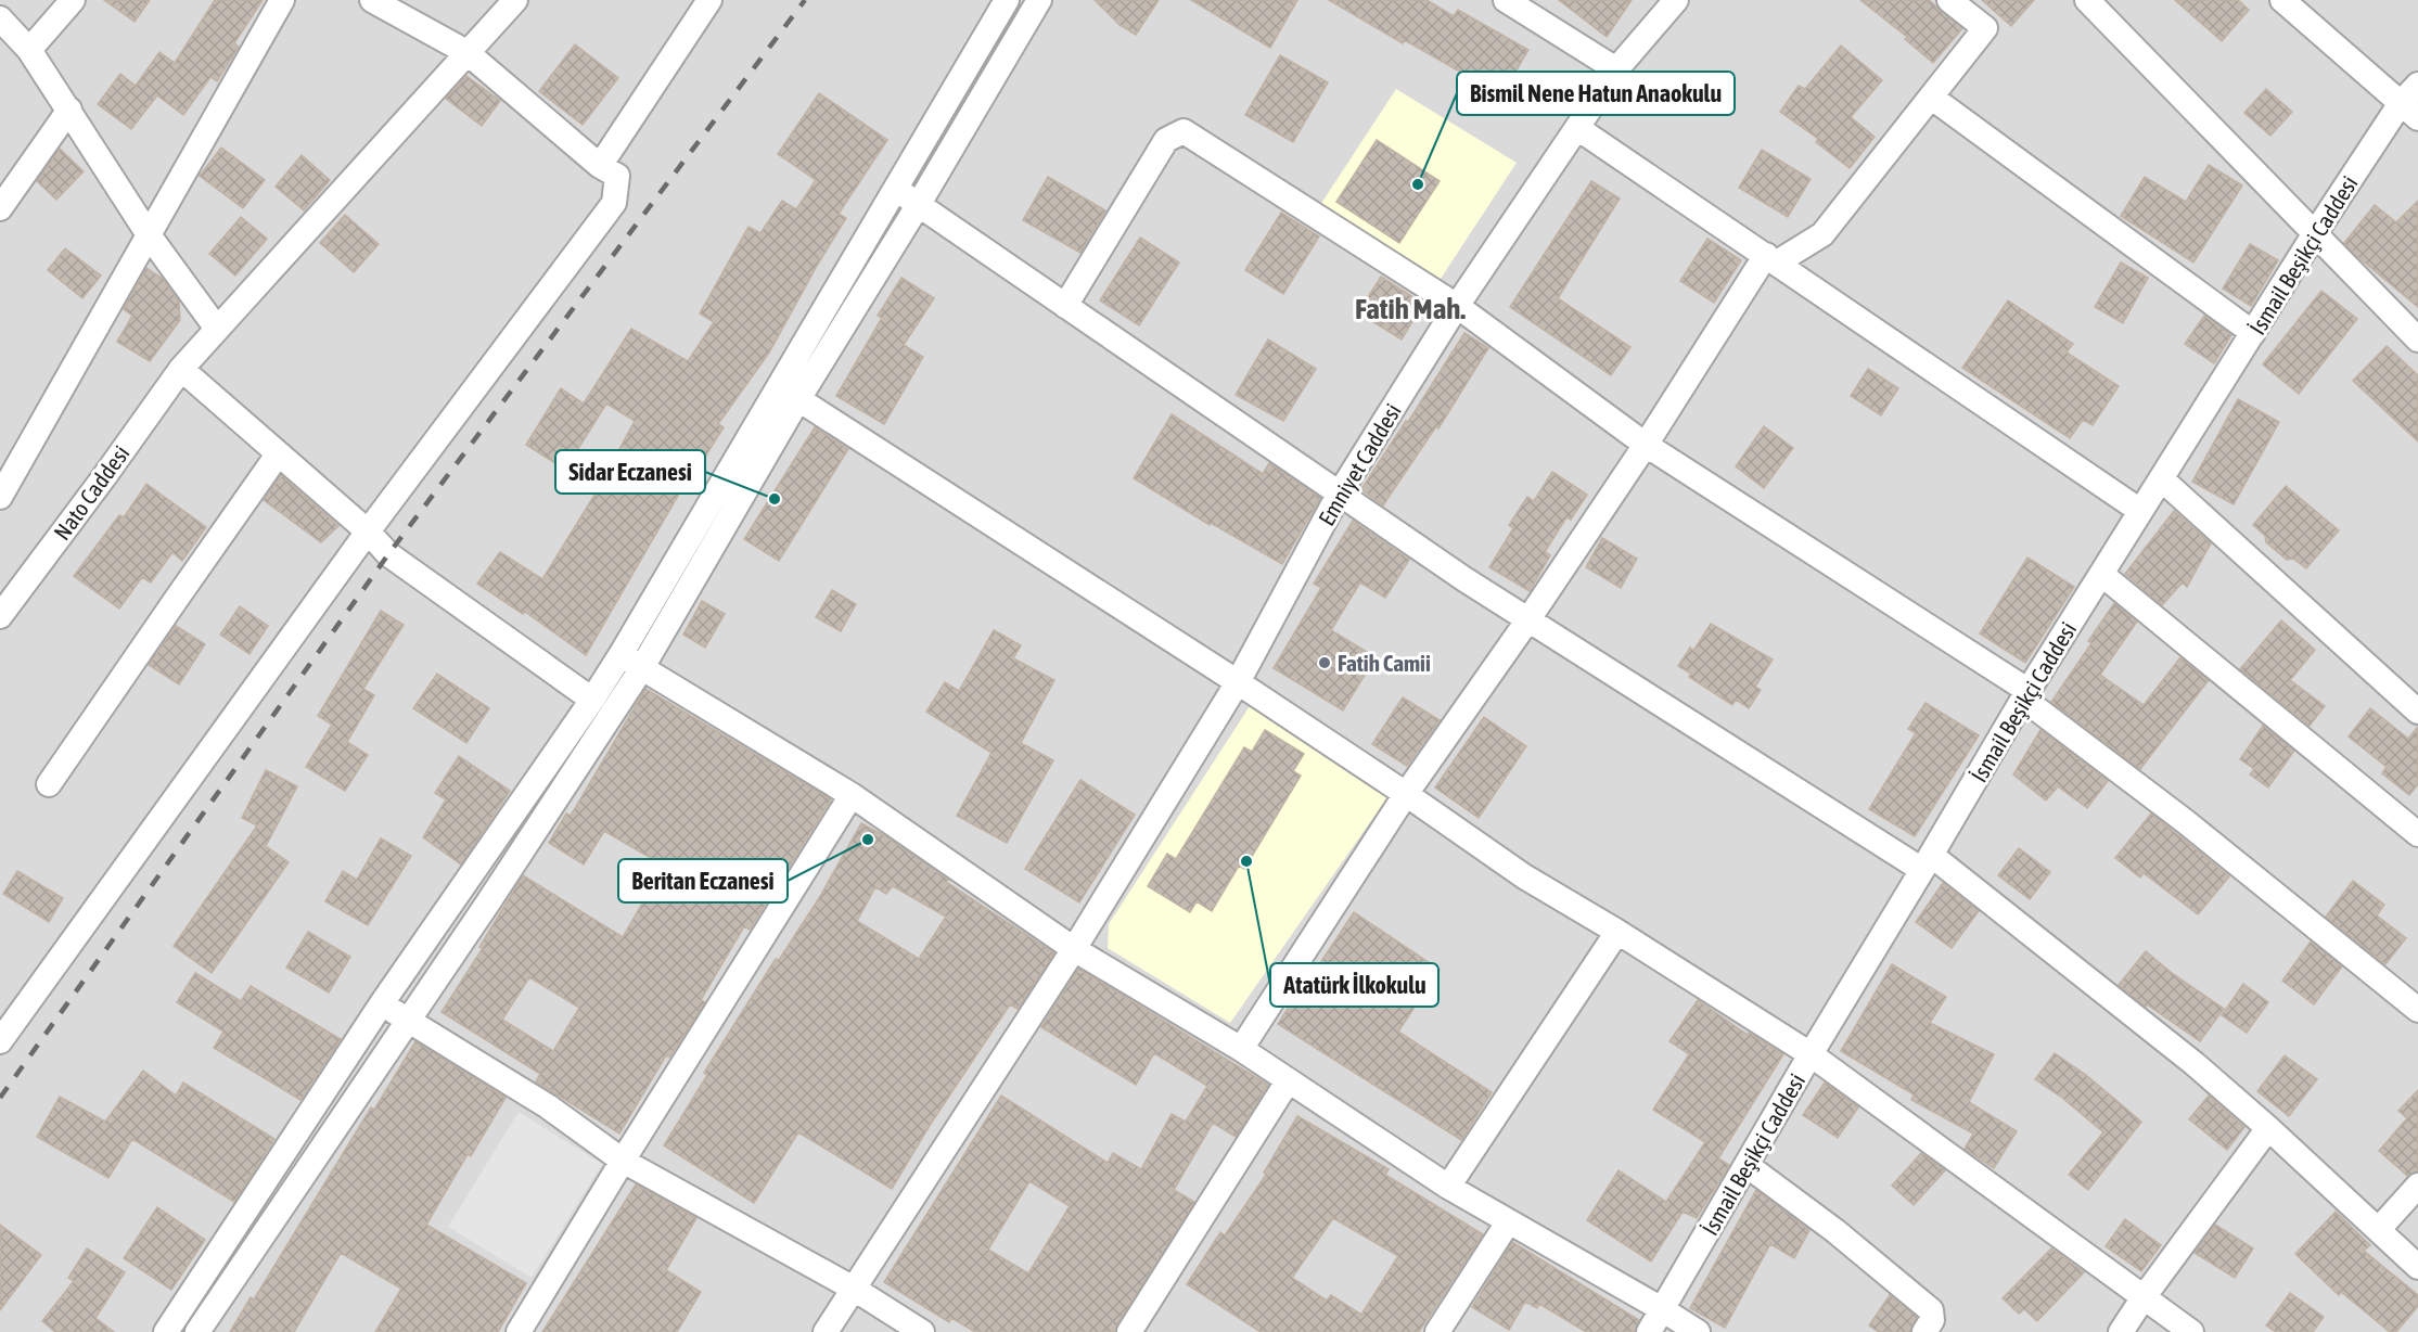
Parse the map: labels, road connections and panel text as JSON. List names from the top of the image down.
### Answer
{
  "streets": {
    "street": ["İsmail Beşikçi Caddesi", "Emniyet Caddesi", "Nato Caddesi"]
  },
  "districts": ["Fatih Mah."],
  "places": [
    "Bismil Nene Hatun Anaokulu",
    "Sidar Eczanesi",
    "Fatih Camii",
    "Beritan Eczanesi",
    "Atatürk İlkokulu"
  ]
}
